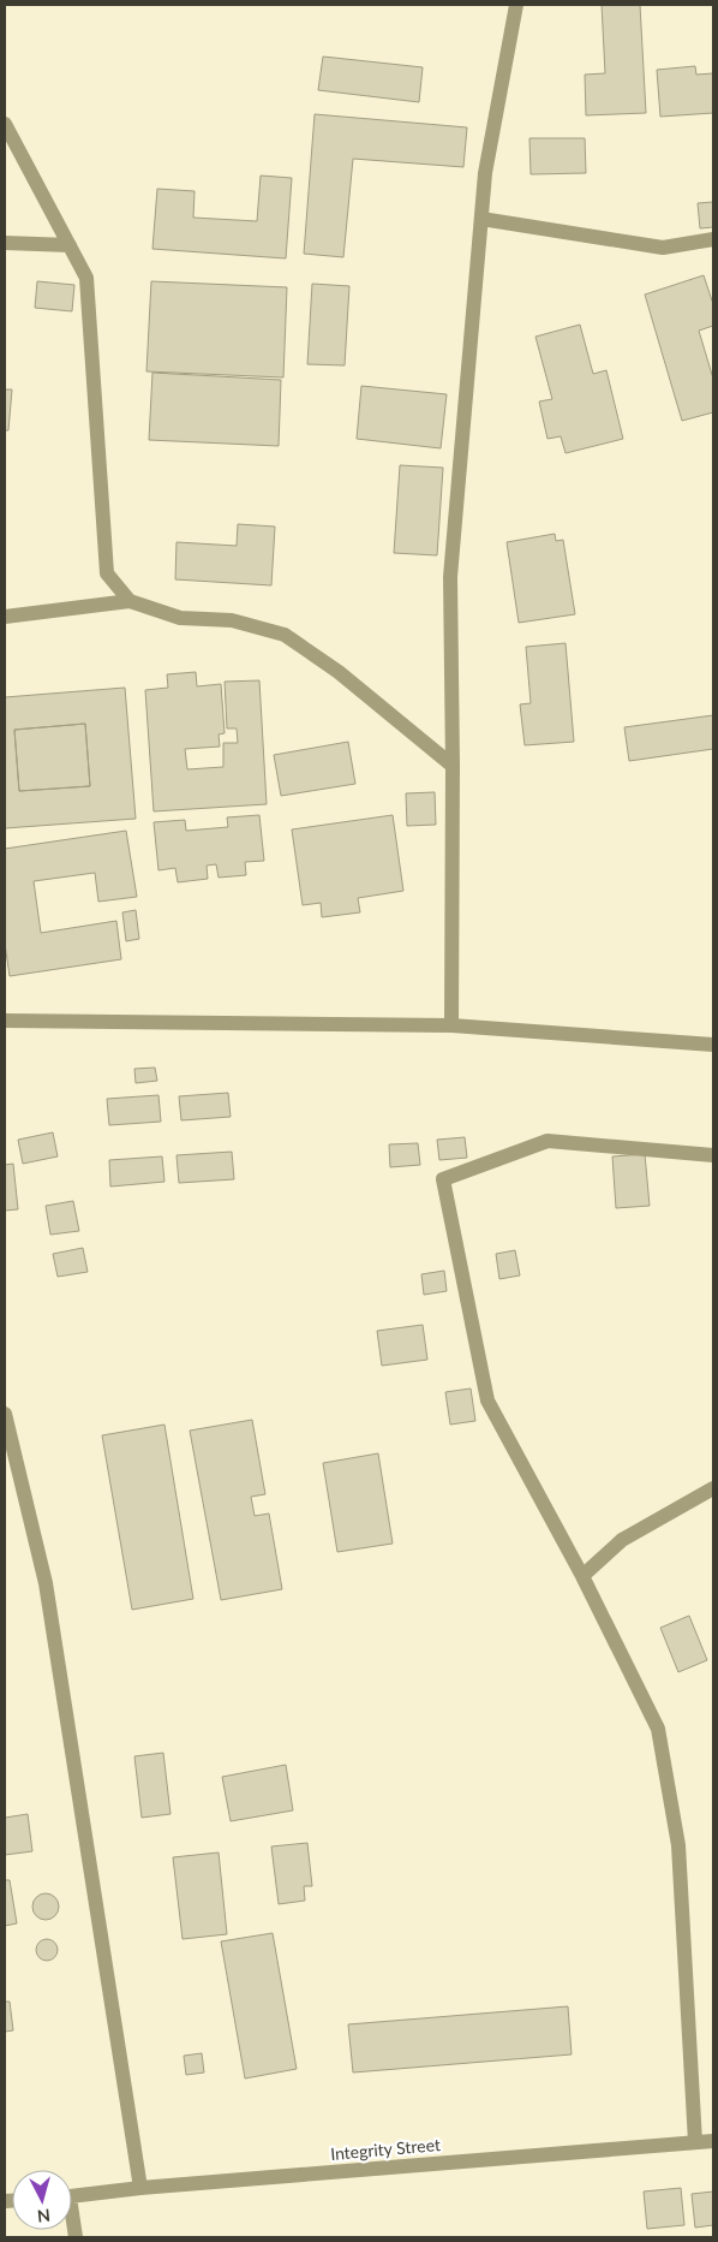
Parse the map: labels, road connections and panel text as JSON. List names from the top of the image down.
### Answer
{
  "streets": {
    "street": ["Integrity Street"]
  },
  "north": "bottom"
}
